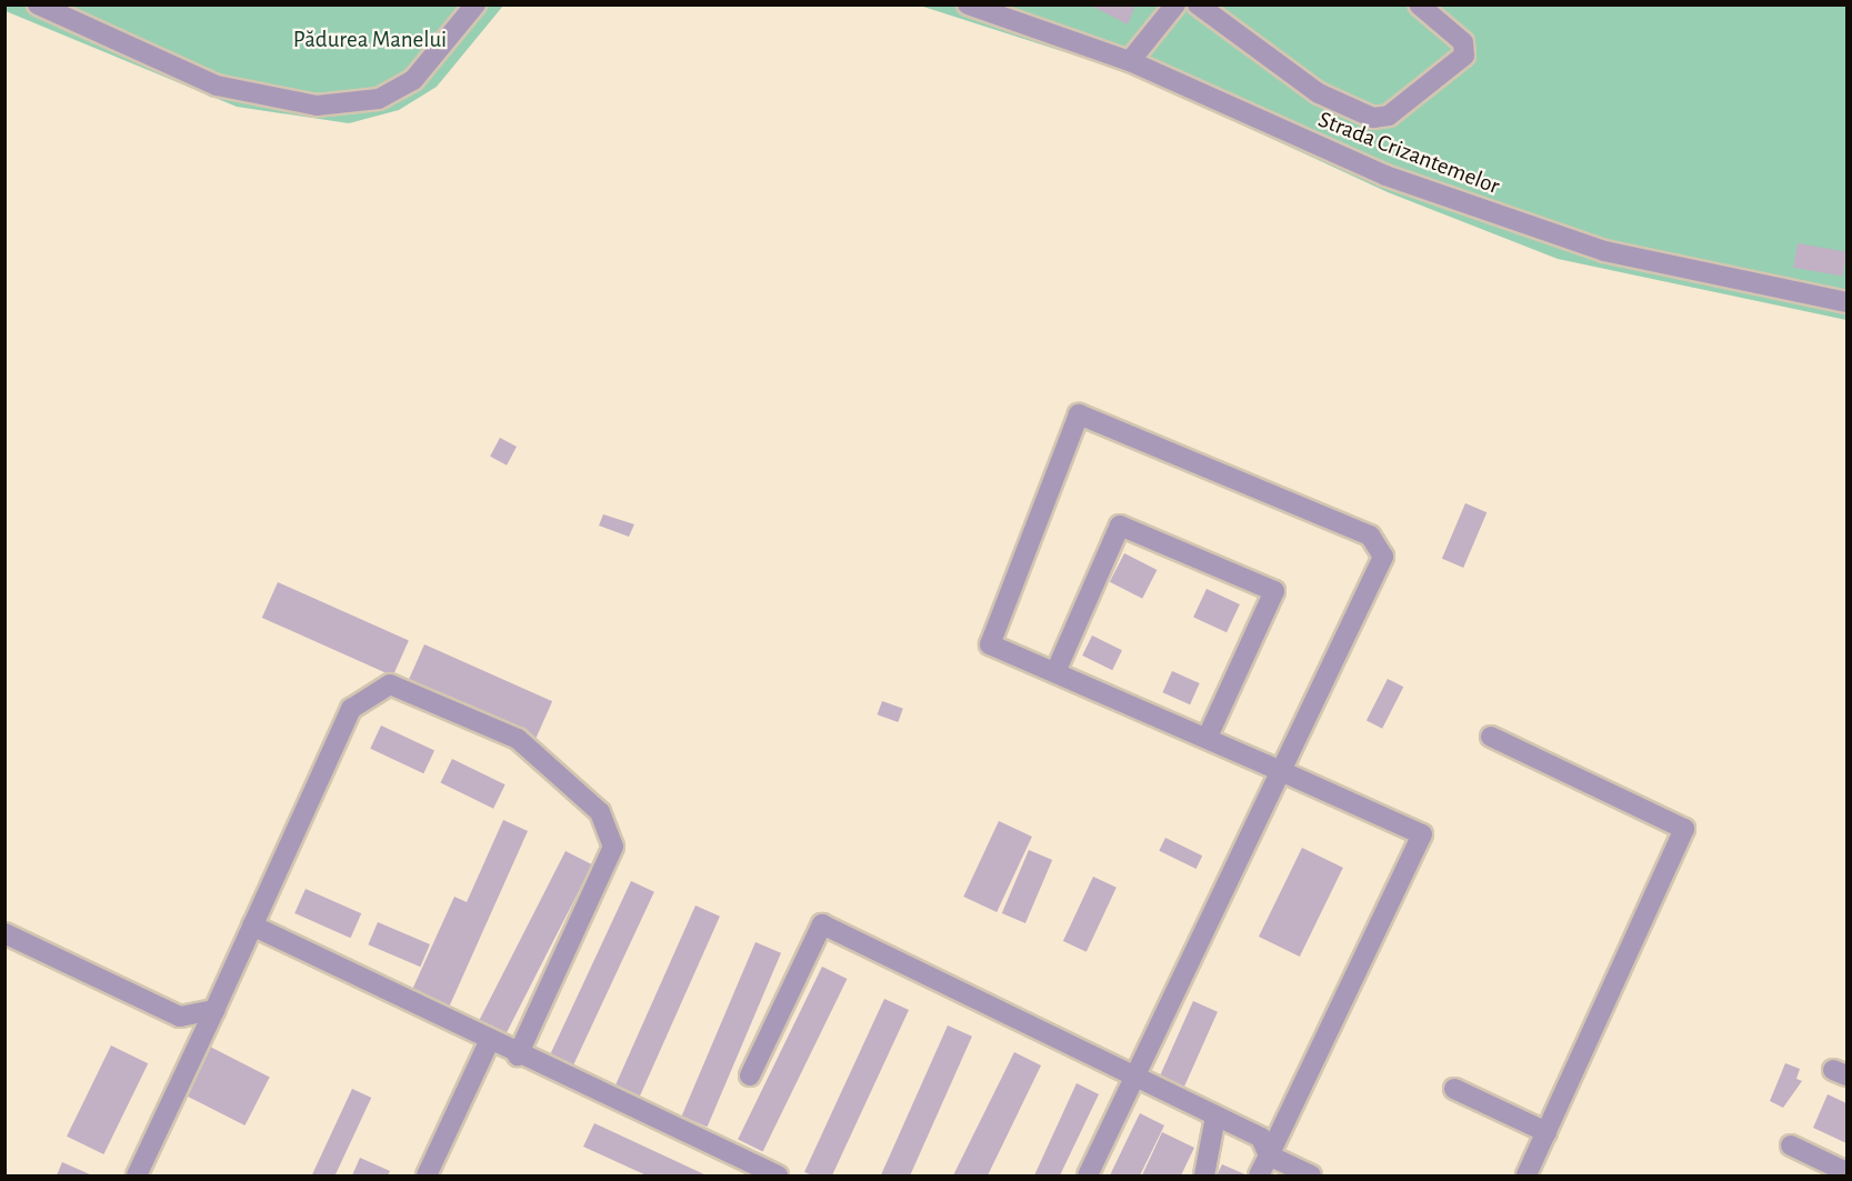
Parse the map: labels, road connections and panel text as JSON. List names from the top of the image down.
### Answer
{
  "streets": {
    "street": ["Strada Crizantemelor"]
  },
  "parks": ["Pădurea Manelui"]
}
